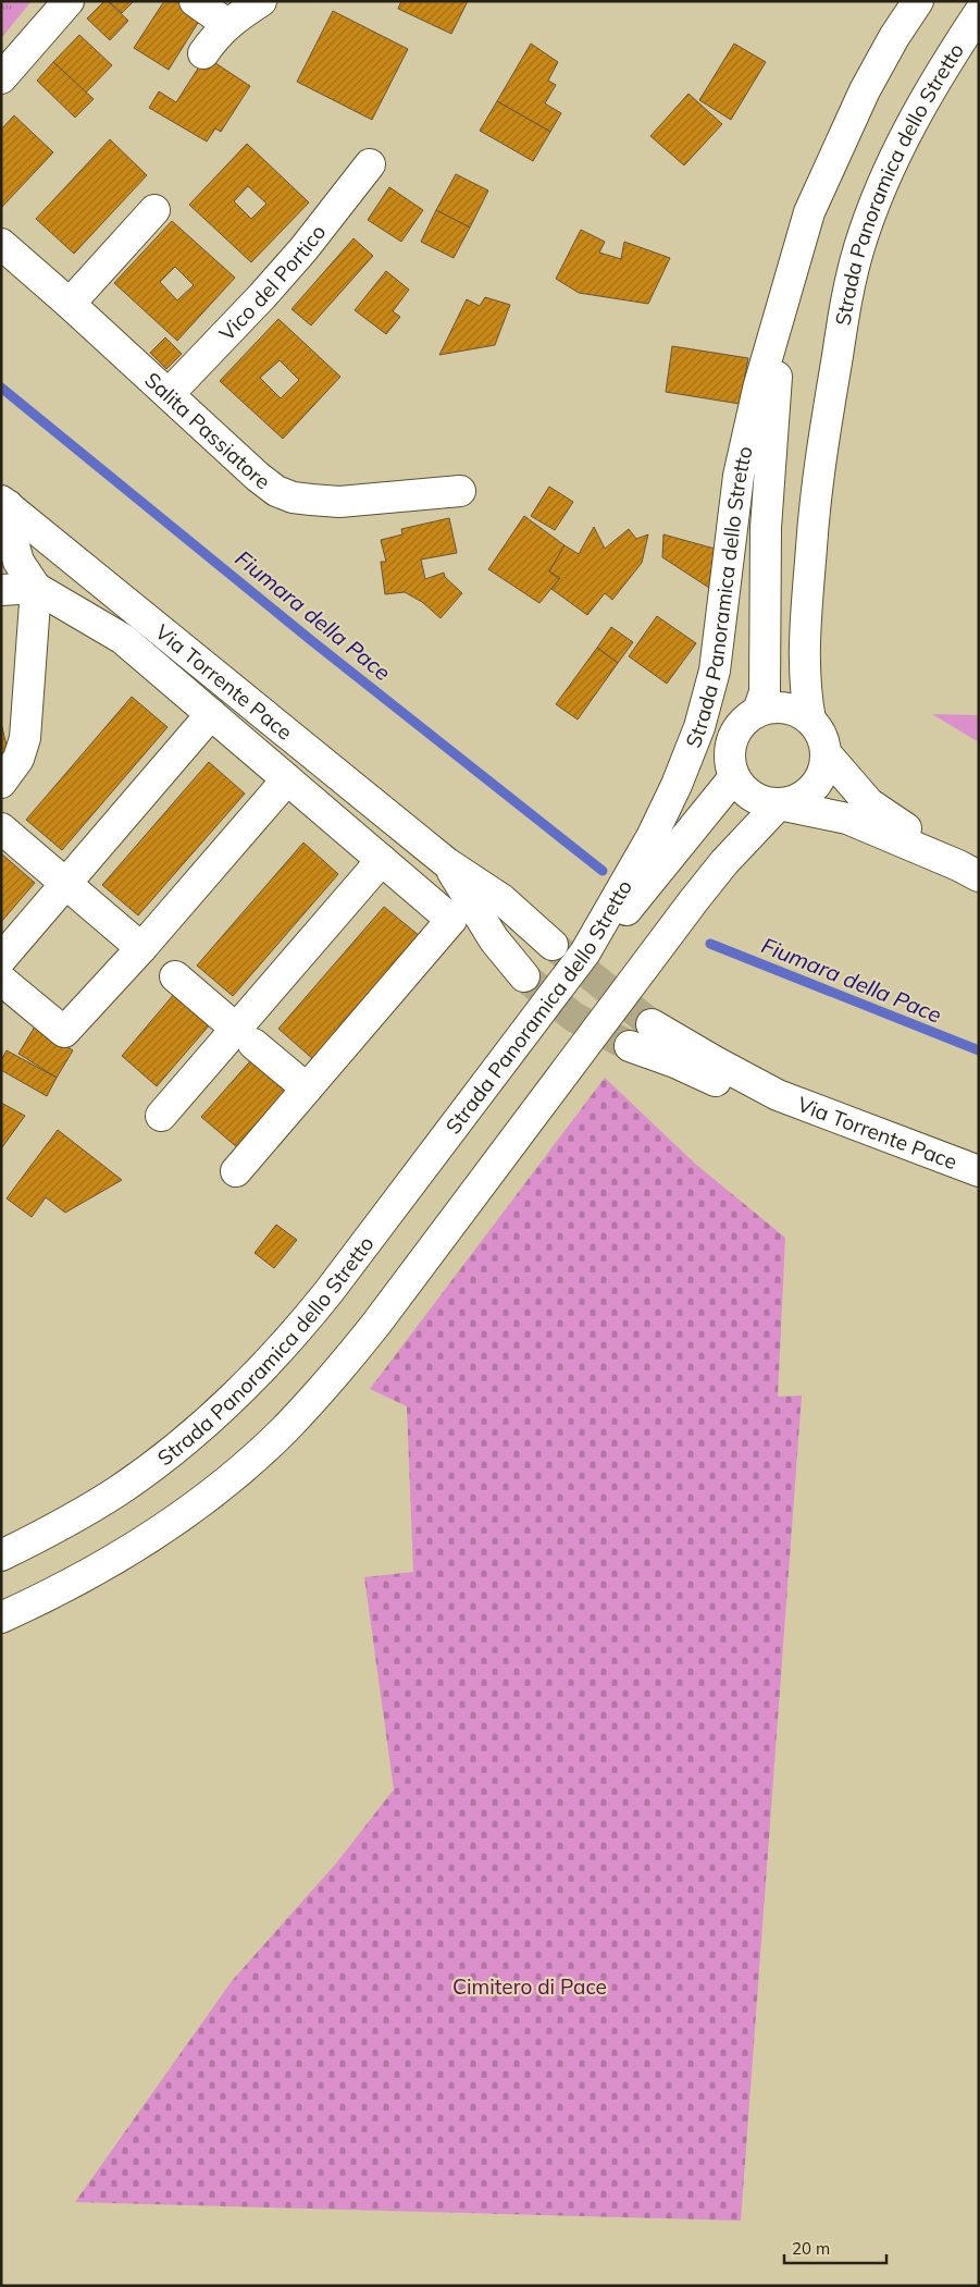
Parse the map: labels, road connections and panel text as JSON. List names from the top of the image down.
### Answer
{
  "streets": {
    "street": [
      "Strada Panoramica dello Stretto",
      "Vico del Portico",
      "Salita Passiatore",
      "Via Torrente Pace"
    ]
  },
  "crossings": [
    ["Vico del Portico", "Salita Passiatore"]
  ],
  "water": ["Fiumara della Pace"],
  "parks": ["Cimitero di Pace"],
  "scale_bar": "20 m"
}
